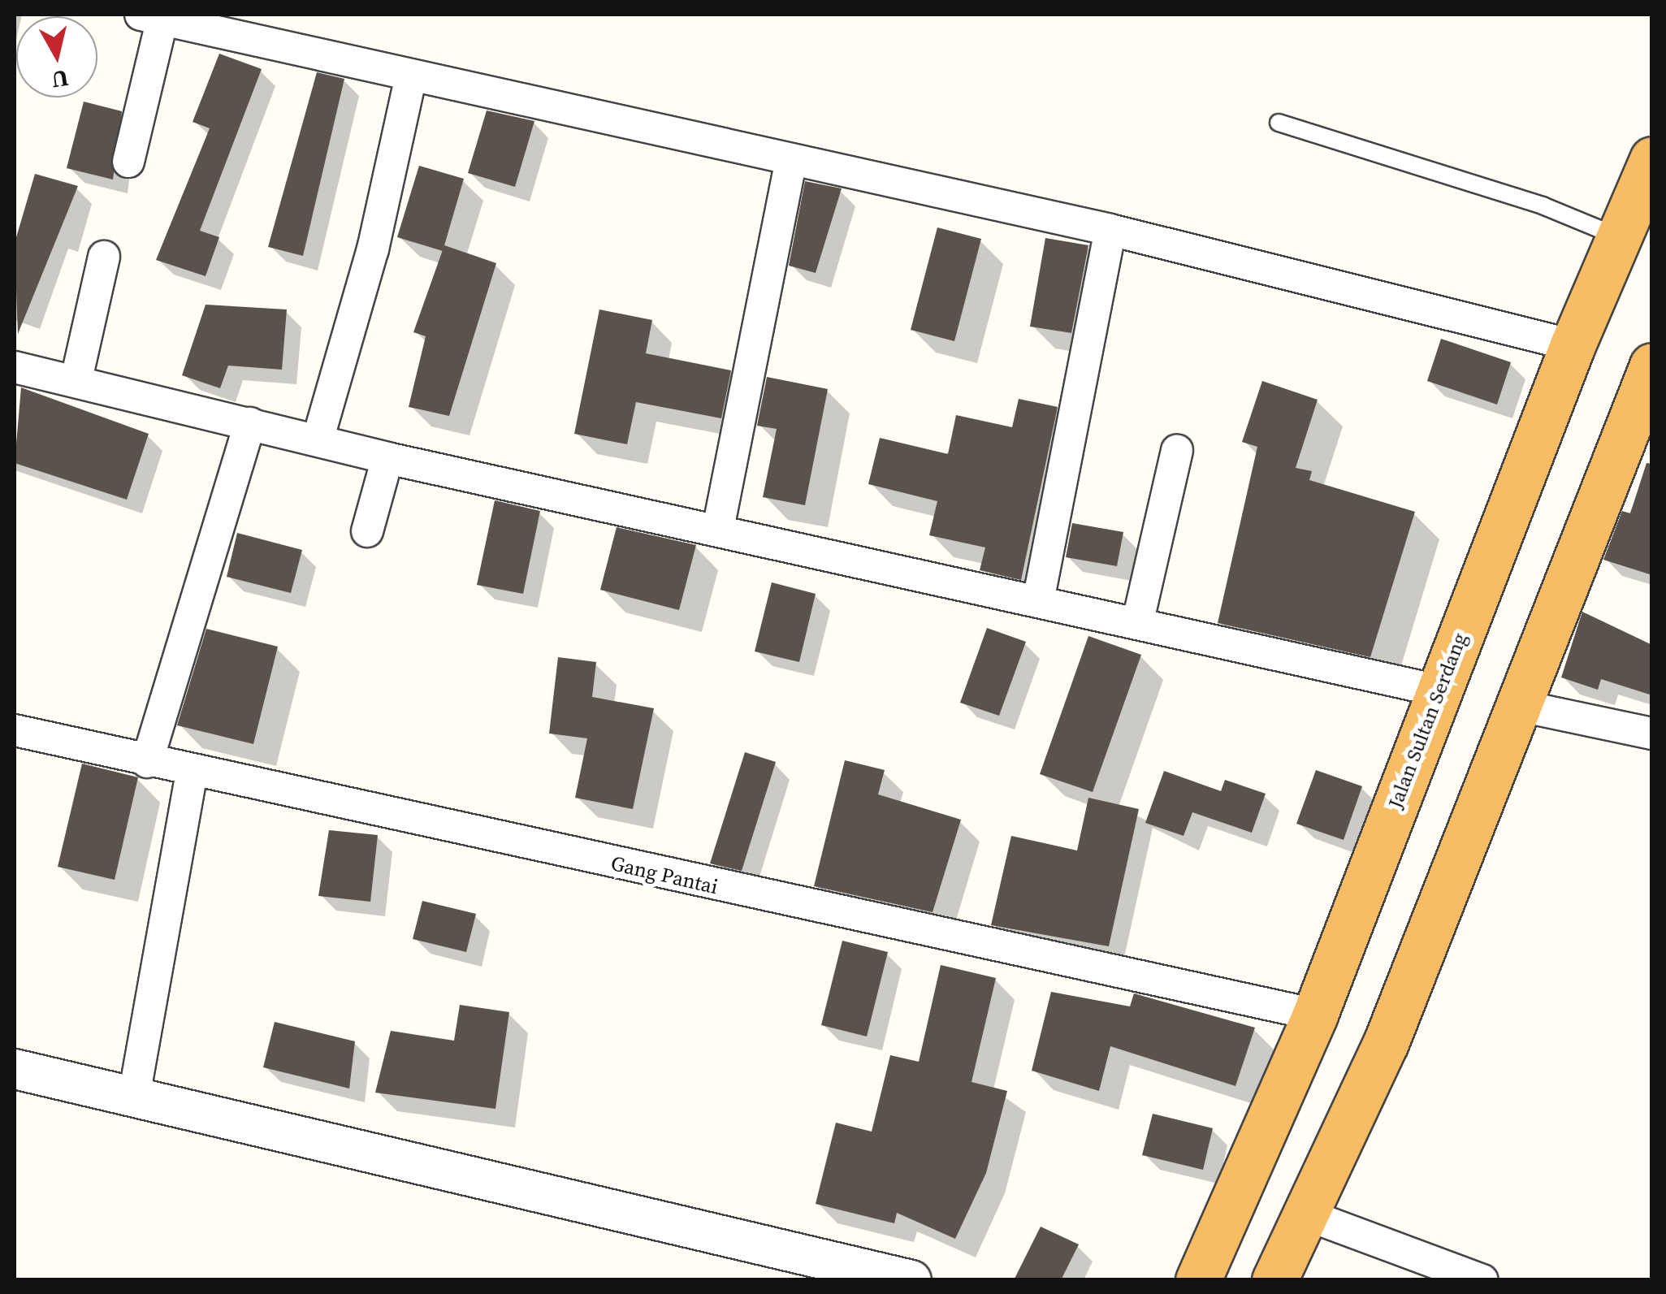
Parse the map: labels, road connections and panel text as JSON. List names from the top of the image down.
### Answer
{
  "streets": {
    "highway": ["Jalan Sultan Serdang"],
    "street": ["Gang Pantai"]
  },
  "crossings": [
    ["Jalan Sultan Serdang", "Gang Pantai"]
  ],
  "north": "bottom"
}
